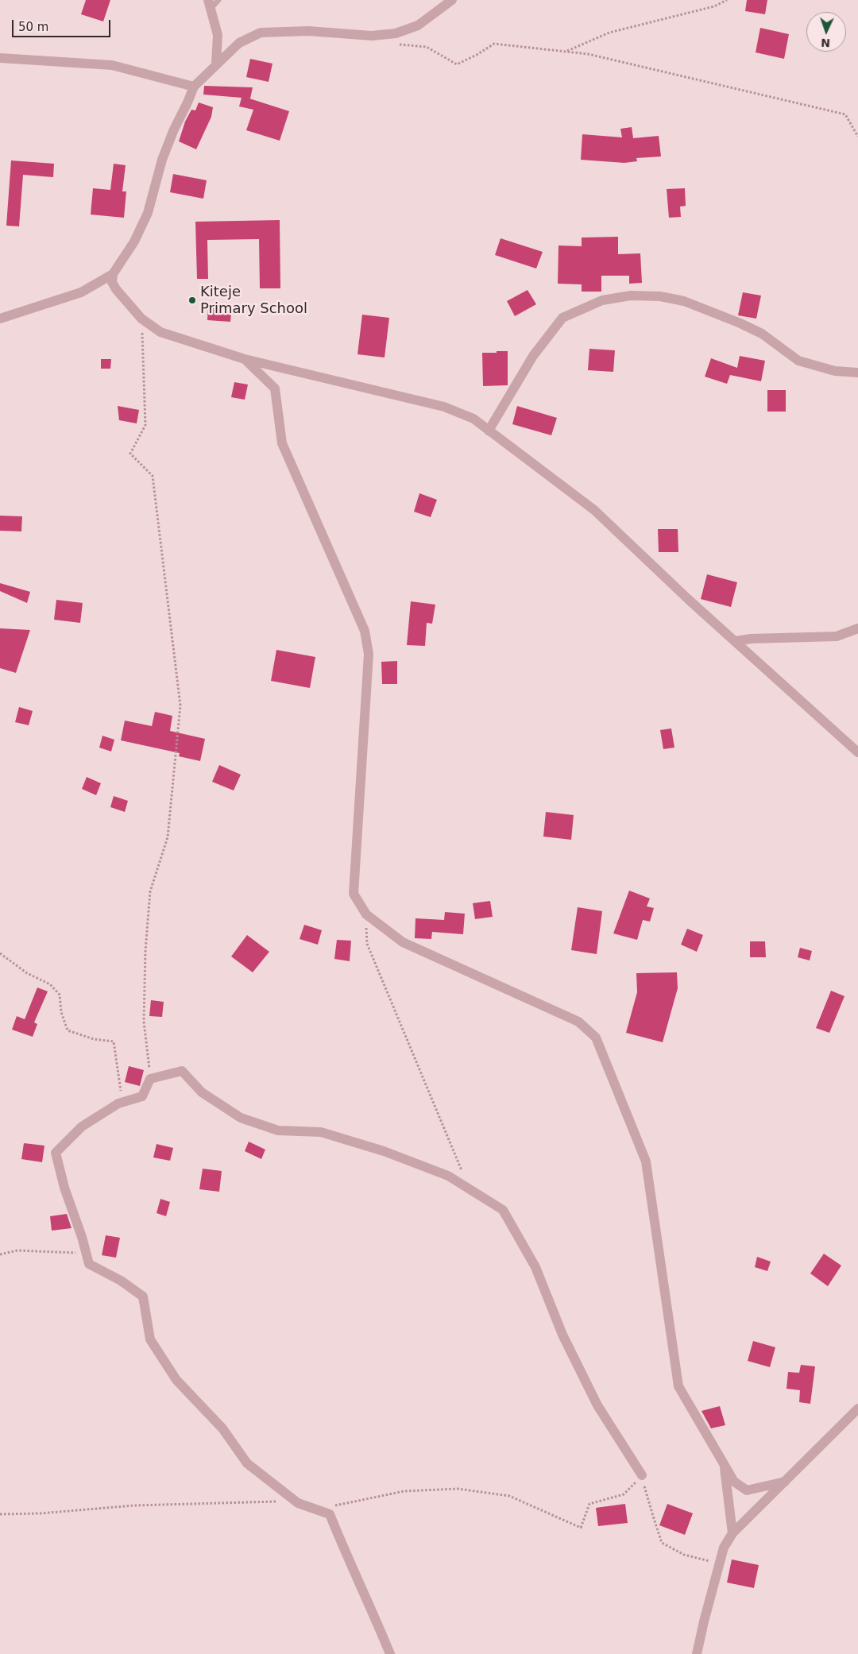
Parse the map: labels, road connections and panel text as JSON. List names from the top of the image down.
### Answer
{
  "places": ["Kiteje Primary School"],
  "scale_bar": "50 m",
  "north": "bottom"
}
